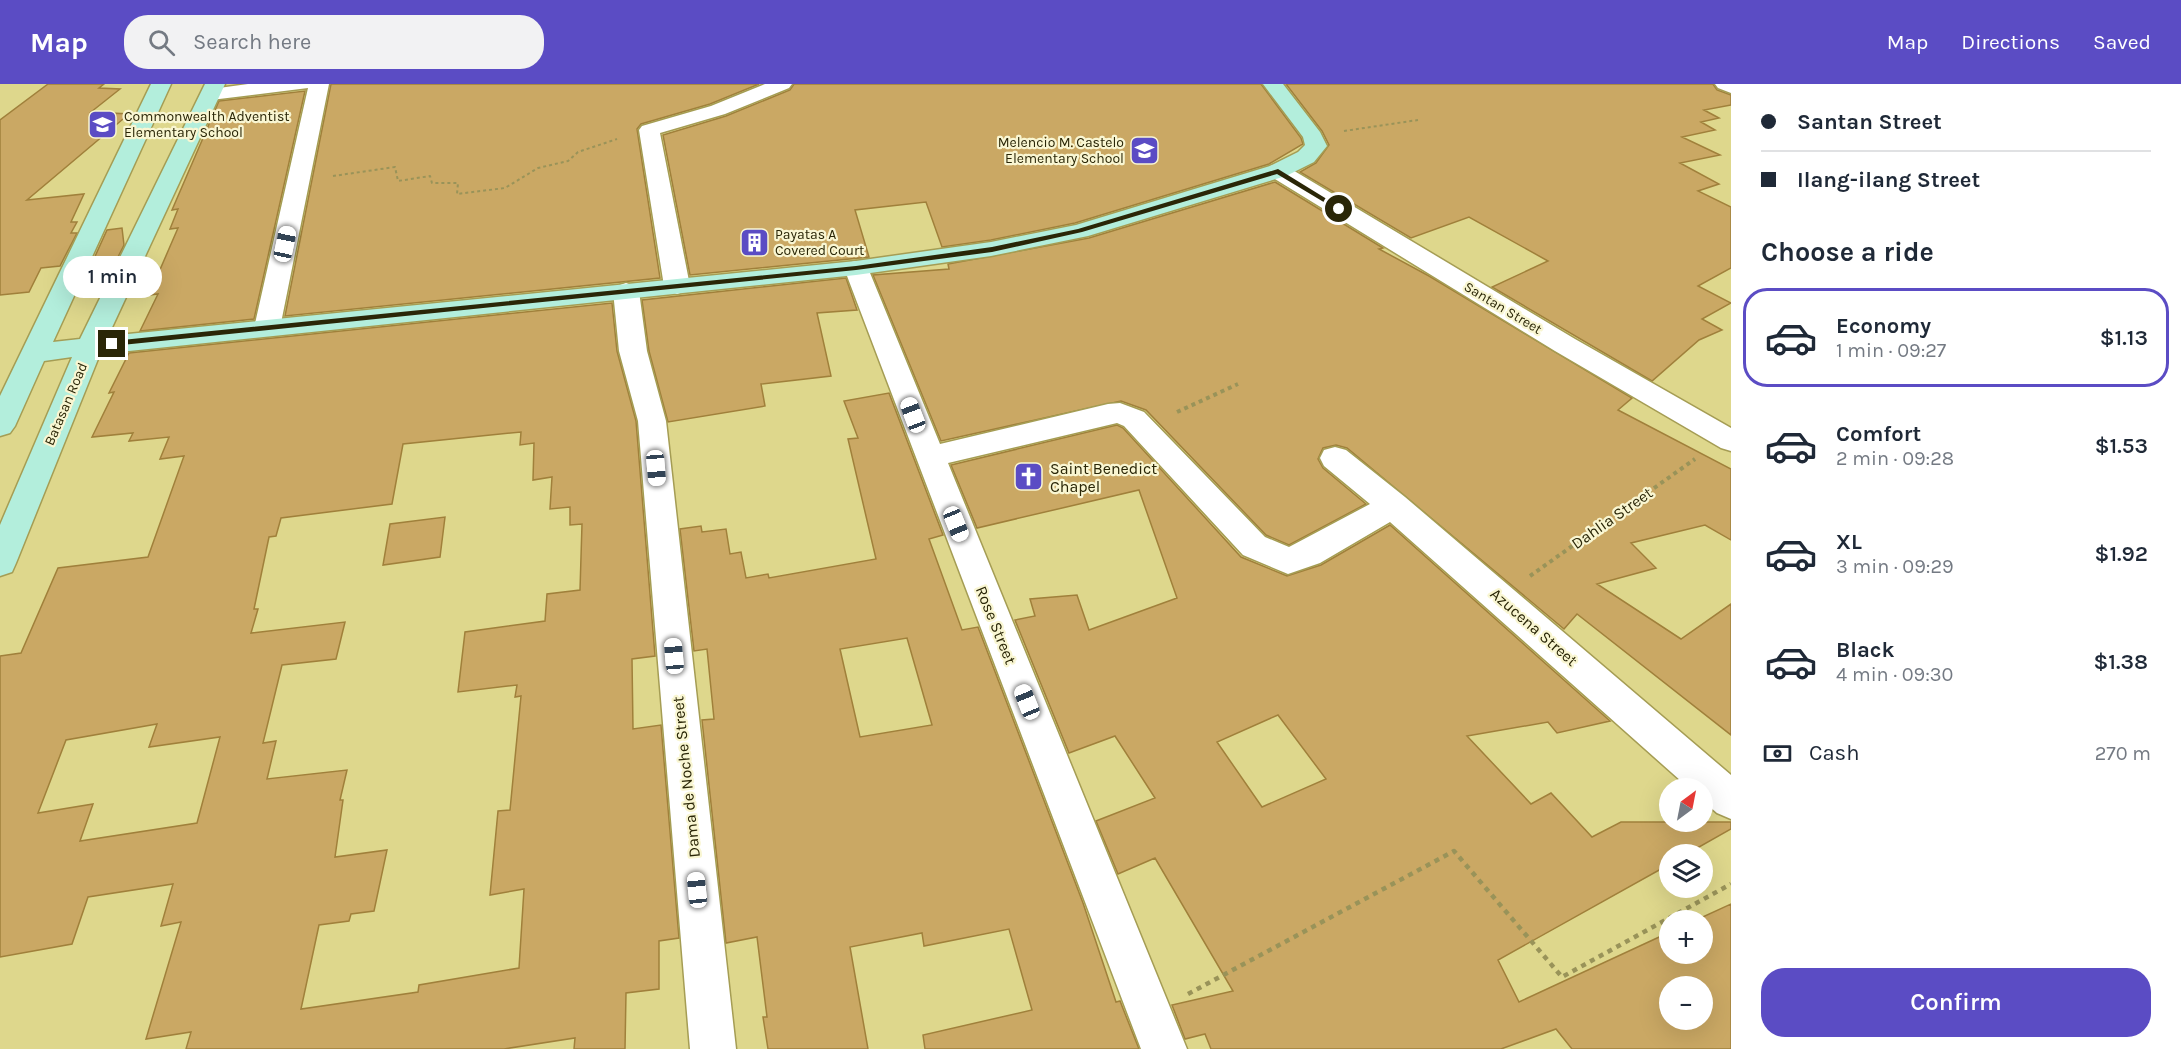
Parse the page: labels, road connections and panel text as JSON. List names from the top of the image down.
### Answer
{
  "streets": {
    "street": [
      "Santan Street",
      "Batasan Road",
      "Rose Street",
      "Azucena Street",
      "Dama de Noche Street"
    ],
    "path": ["Dahlia Street"]
  },
  "crossings": [
    ["Santan Street", "Dahlia Street"],
    ["Dahlia Street", "Azucena Street"]
  ],
  "places": {
    "school or university": ["Commonwealth Adventist Elementary School", "Melencio M. Castelo Elementary School"],
    "building": ["Payatas A Covered Court"],
    "church": ["Saint Benedict Chapel"]
  },
  "north": "top right",
  "page": {
    "header": "Map",
    "search": "Search here",
    "nav": ["Map", "Directions", "Saved"],
    "banner": ["Santan Street", "Ilang-ilang Street"],
    "heading": "Choose a ride",
    "bubble": "1 min",
    "list": [
      {
        "name": "Economy",
        "note": "1 min · 09:27",
        "value": "$1.13"
      },
      {
        "name": "Comfort",
        "note": "2 min · 09:28",
        "value": "$1.53"
      },
      {
        "name": "XL",
        "note": "3 min · 09:29",
        "value": "$1.92"
      },
      {
        "name": "Black",
        "note": "4 min · 09:30",
        "value": "$1.38"
      }
    ],
    "pay": ["Cash", "270 m"],
    "map_buttons": ["+", "−"],
    "buttons": "Confirm"
  }
}
